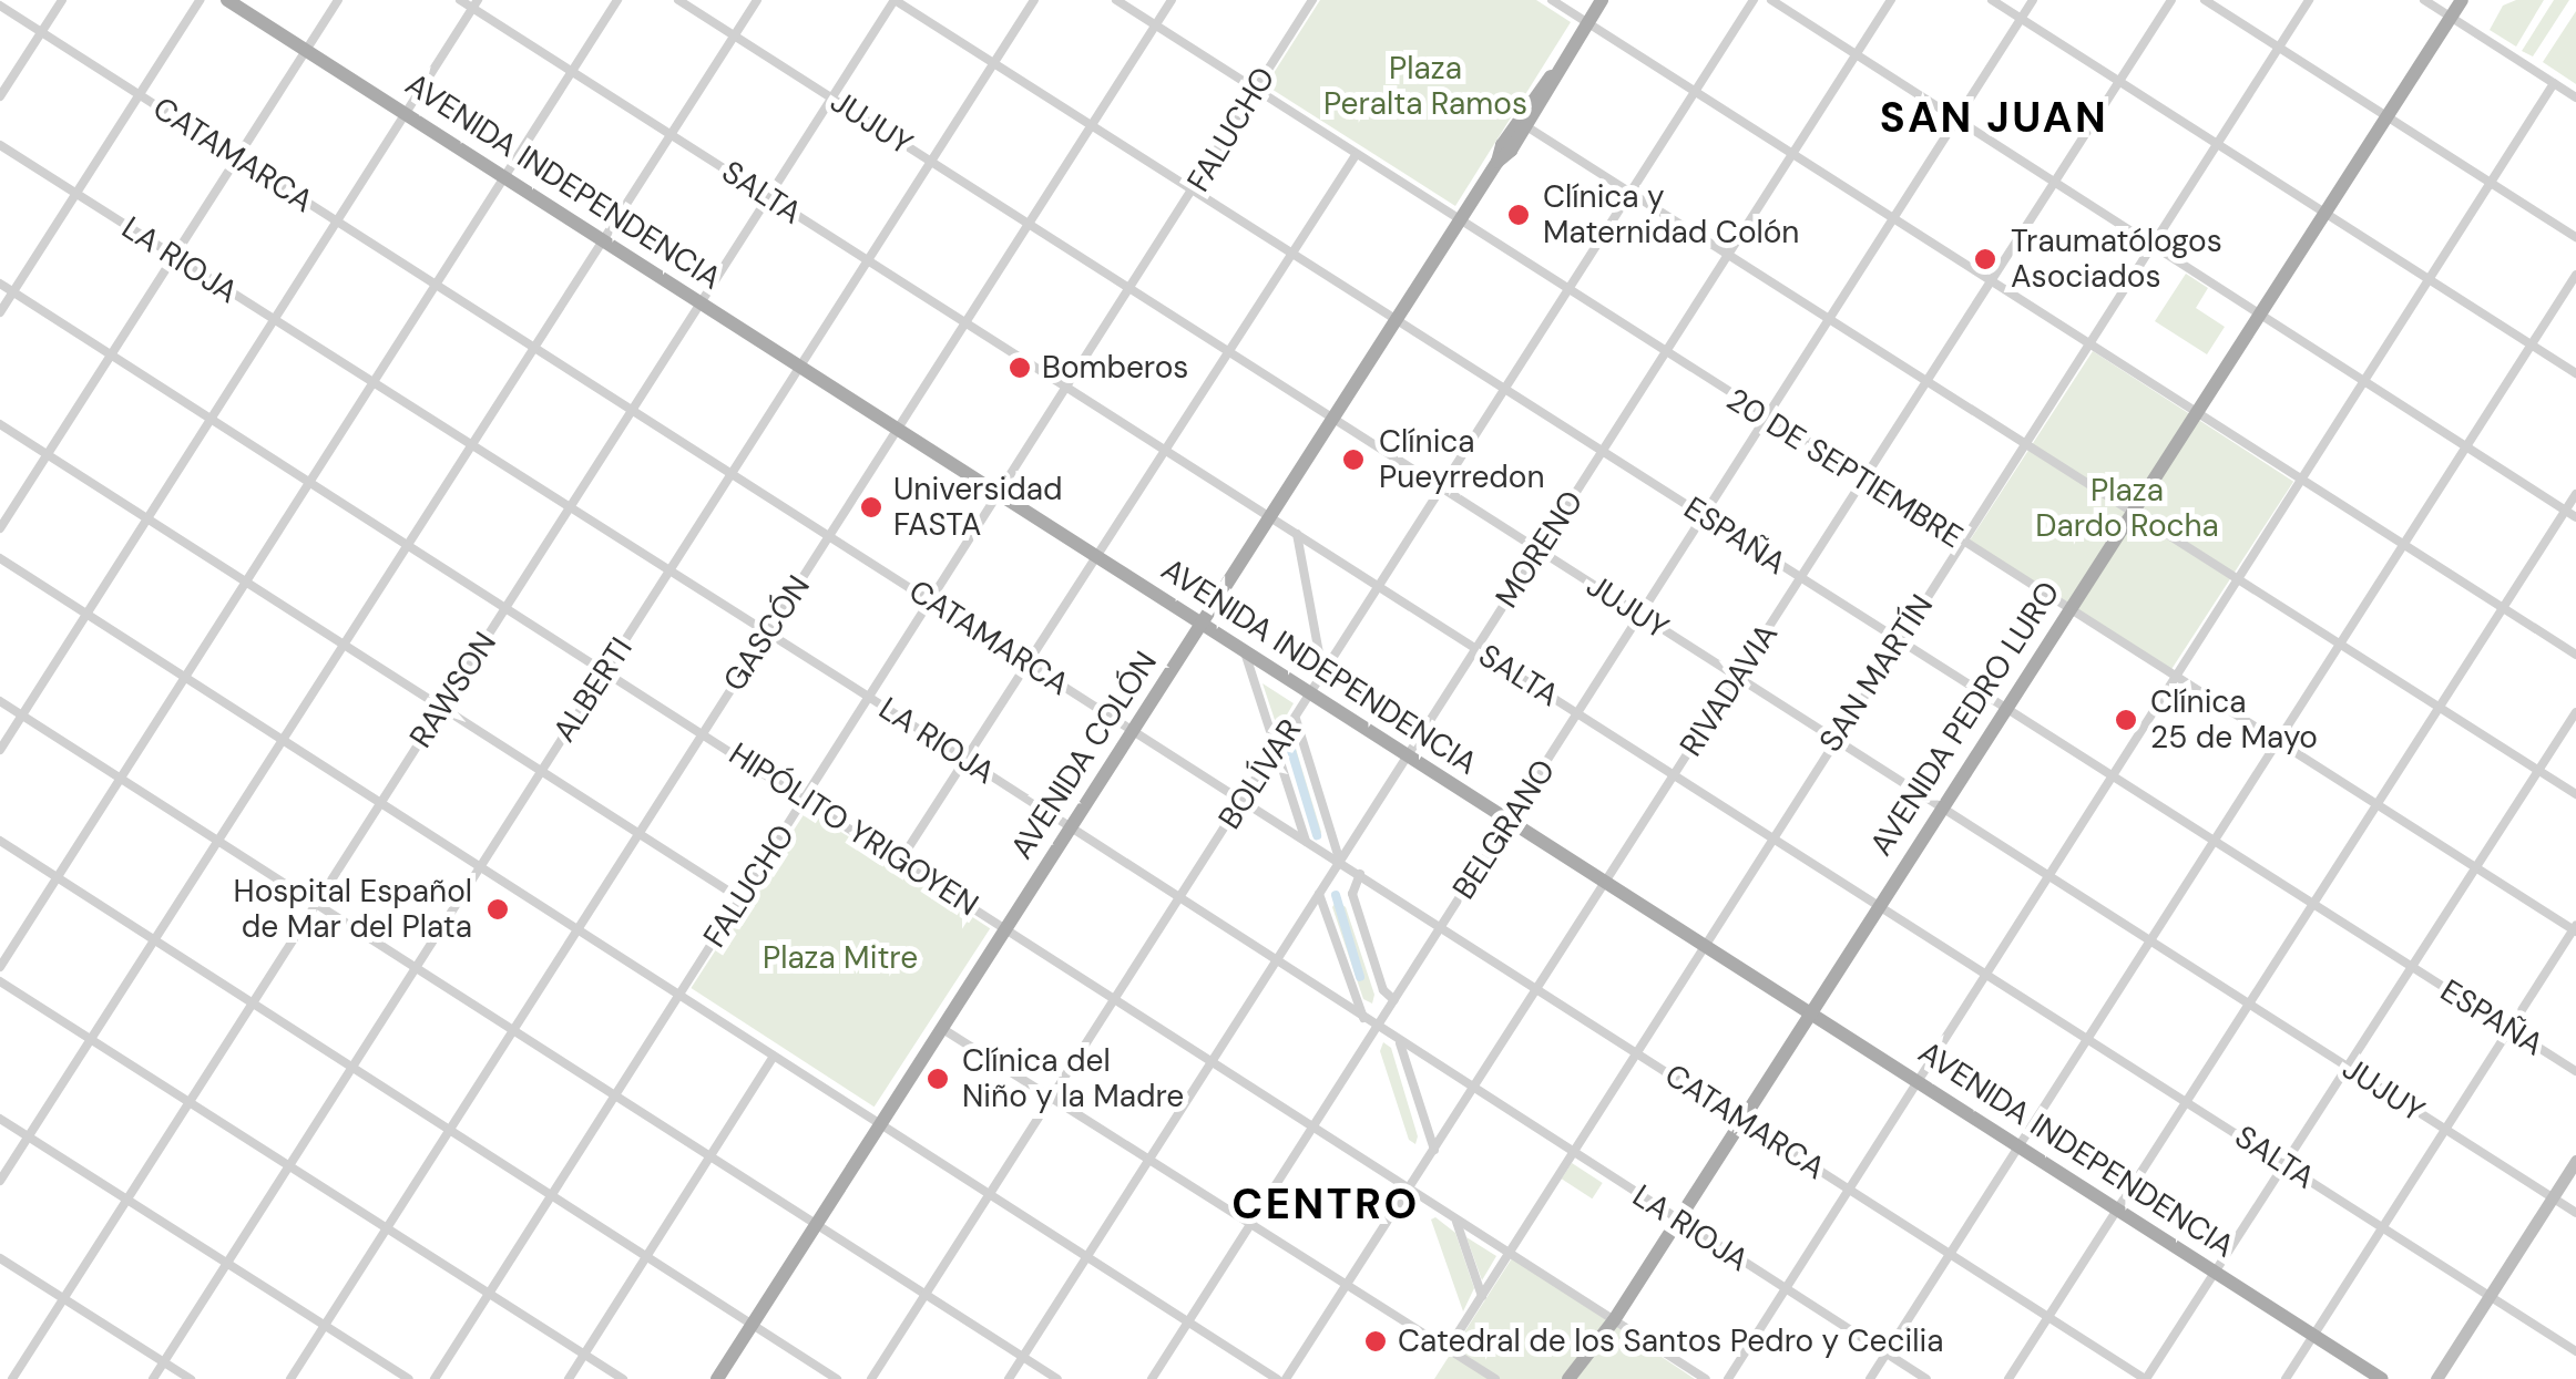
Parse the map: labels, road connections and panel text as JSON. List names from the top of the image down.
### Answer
{
  "streets": {
    "main road": ["AVENIDA INDEPENDENCIA", "AVENIDA PEDRO LURO", "AVENIDA COLÓN"],
    "street": [
      "JUJUY",
      "FALUCHO",
      "CATAMARCA",
      "SALTA",
      "LA RIOJA",
      "20 DE SEPTIEMBRE",
      "ESPAÑA",
      "MORENO",
      "GASCÓN",
      "SAN MARTÍN",
      "RAWSON",
      "ALBERTI",
      "RIVADAVIA",
      "BOLÍVAR",
      "HIPÓLITO YRIGOYEN",
      "BELGRANO"
    ]
  },
  "crossings": [
    ["JUJUY", "FALUCHO"],
    ["JUJUY", "MORENO"],
    ["JUJUY", "GASCÓN"],
    ["JUJUY", "SAN MARTÍN"],
    ["JUJUY", "RAWSON"],
    ["JUJUY", "ALBERTI"],
    ["JUJUY", "RIVADAVIA"],
    ["JUJUY", "AVENIDA PEDRO LURO"],
    ["JUJUY", "AVENIDA COLÓN"],
    ["JUJUY", "BOLÍVAR"],
    ["JUJUY", "BELGRANO"],
    ["FALUCHO", "CATAMARCA"],
    ["FALUCHO", "AVENIDA INDEPENDENCIA"],
    ["FALUCHO", "SALTA"],
    ["FALUCHO", "LA RIOJA"],
    ["FALUCHO", "20 DE SEPTIEMBRE"],
    ["FALUCHO", "ESPAÑA"],
    ["FALUCHO", "HIPÓLITO YRIGOYEN"],
    ["CATAMARCA", "MORENO"],
    ["CATAMARCA", "GASCÓN"],
    ["CATAMARCA", "SAN MARTÍN"],
    ["CATAMARCA", "RAWSON"],
    ["CATAMARCA", "ALBERTI"],
    ["CATAMARCA", "RIVADAVIA"],
    ["CATAMARCA", "AVENIDA PEDRO LURO"],
    ["CATAMARCA", "AVENIDA COLÓN"],
    ["CATAMARCA", "BOLÍVAR"],
    ["CATAMARCA", "BELGRANO"],
    ["AVENIDA INDEPENDENCIA", "MORENO"],
    ["AVENIDA INDEPENDENCIA", "GASCÓN"],
    ["AVENIDA INDEPENDENCIA", "SAN MARTÍN"],
    ["AVENIDA INDEPENDENCIA", "RAWSON"],
    ["AVENIDA INDEPENDENCIA", "ALBERTI"],
    ["AVENIDA INDEPENDENCIA", "RIVADAVIA"],
    ["AVENIDA INDEPENDENCIA", "AVENIDA PEDRO LURO"],
    ["AVENIDA INDEPENDENCIA", "AVENIDA COLÓN"],
    ["AVENIDA INDEPENDENCIA", "BOLÍVAR"],
    ["AVENIDA INDEPENDENCIA", "BELGRANO"],
    ["SALTA", "MORENO"],
    ["SALTA", "GASCÓN"],
    ["SALTA", "SAN MARTÍN"],
    ["SALTA", "RAWSON"],
    ["SALTA", "ALBERTI"],
    ["SALTA", "RIVADAVIA"],
    ["SALTA", "AVENIDA PEDRO LURO"],
    ["SALTA", "AVENIDA COLÓN"],
    ["SALTA", "BOLÍVAR"],
    ["SALTA", "BELGRANO"],
    ["LA RIOJA", "MORENO"],
    ["LA RIOJA", "GASCÓN"],
    ["LA RIOJA", "SAN MARTÍN"],
    ["LA RIOJA", "RAWSON"],
    ["LA RIOJA", "ALBERTI"],
    ["LA RIOJA", "RIVADAVIA"],
    ["LA RIOJA", "AVENIDA PEDRO LURO"],
    ["LA RIOJA", "AVENIDA COLÓN"],
    ["LA RIOJA", "BOLÍVAR"],
    ["LA RIOJA", "BELGRANO"],
    ["20 DE SEPTIEMBRE", "MORENO"],
    ["20 DE SEPTIEMBRE", "GASCÓN"],
    ["20 DE SEPTIEMBRE", "SAN MARTÍN"],
    ["20 DE SEPTIEMBRE", "RIVADAVIA"],
    ["20 DE SEPTIEMBRE", "AVENIDA PEDRO LURO"],
    ["20 DE SEPTIEMBRE", "AVENIDA COLÓN"],
    ["20 DE SEPTIEMBRE", "BOLÍVAR"],
    ["20 DE SEPTIEMBRE", "BELGRANO"],
    ["ESPAÑA", "MORENO"],
    ["ESPAÑA", "GASCÓN"],
    ["ESPAÑA", "SAN MARTÍN"],
    ["ESPAÑA", "RAWSON"],
    ["ESPAÑA", "ALBERTI"],
    ["ESPAÑA", "RIVADAVIA"],
    ["ESPAÑA", "AVENIDA PEDRO LURO"],
    ["ESPAÑA", "AVENIDA COLÓN"],
    ["ESPAÑA", "BOLÍVAR"],
    ["ESPAÑA", "BELGRANO"],
    ["MORENO", "HIPÓLITO YRIGOYEN"],
    ["GASCÓN", "HIPÓLITO YRIGOYEN"],
    ["SAN MARTÍN", "HIPÓLITO YRIGOYEN"],
    ["RAWSON", "HIPÓLITO YRIGOYEN"],
    ["ALBERTI", "HIPÓLITO YRIGOYEN"],
    ["RIVADAVIA", "HIPÓLITO YRIGOYEN"],
    ["AVENIDA PEDRO LURO", "HIPÓLITO YRIGOYEN"],
    ["AVENIDA COLÓN", "HIPÓLITO YRIGOYEN"],
    ["BOLÍVAR", "HIPÓLITO YRIGOYEN"],
    ["HIPÓLITO YRIGOYEN", "BELGRANO"]
  ],
  "districts": ["SAN JUAN", "CENTRO"],
  "parks": ["Plaza Peralta Ramos", "Plaza Dardo Rocha", "Plaza Mitre"],
  "places": [
    "Clínica y Maternidad Colón",
    "Traumatólogos Asociados",
    "Bomberos",
    "Clínica Pueyrredon",
    "Universidad FASTA",
    "Clínica 25 de Mayo",
    "Hospital Español de Mar del Plata",
    "Clínica del Niño y la Madre",
    "Catedral de los Santos Pedro y Cecilia"
  ]
}
